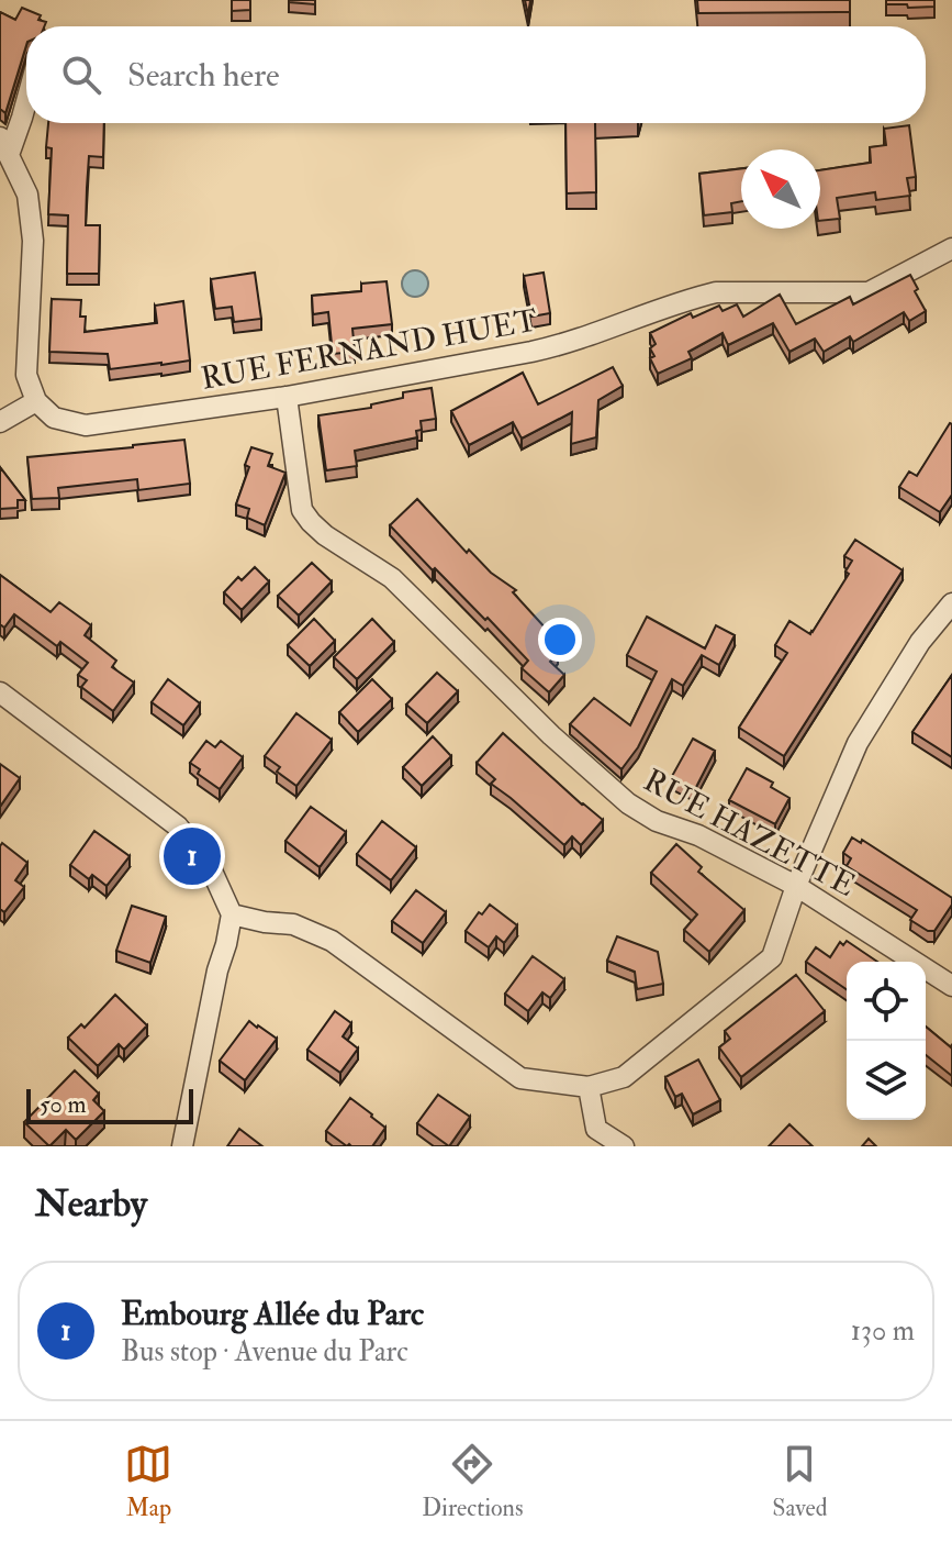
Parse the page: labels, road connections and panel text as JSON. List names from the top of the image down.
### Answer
{
  "streets": {
    "street": ["RUE FERNAND HUET", "RUE HAZETTE"]
  },
  "crossings": [
    ["RUE FERNAND HUET", "RUE HAZETTE"]
  ],
  "scale_bar": "50 m",
  "north": "top left",
  "page": {
    "search": "Search here",
    "pins": "1",
    "scale": "50 m",
    "heading": "Nearby",
    "list": [
      {
        "mark": "1",
        "name": "Embourg Allée du Parc",
        "note": "Bus stop · Avenue du Parc",
        "value": "130 m"
      }
    ],
    "nav": ["Map", "Directions", "Saved"]
  }
}
